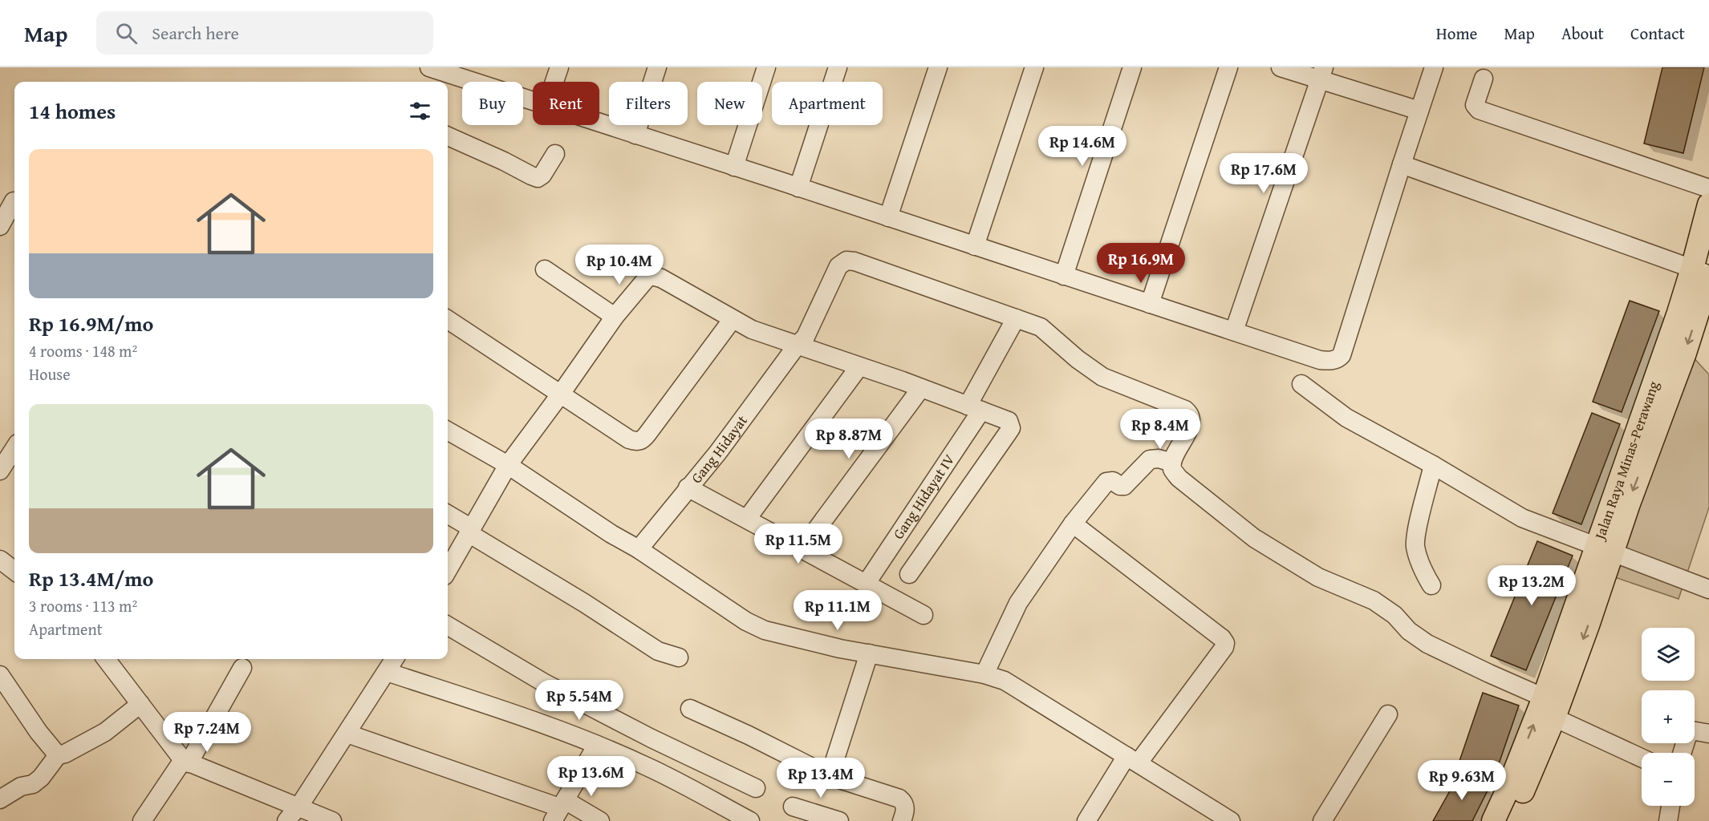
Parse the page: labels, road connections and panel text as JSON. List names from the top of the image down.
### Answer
{
  "streets": {
    "main road": ["Jalan Raya Minas-Perawang"],
    "street": ["Gang Hidayat", "Gang Hidayat IV"]
  },
  "crossings": [
    ["Gang Hidayat", "Gang Hidayat IV"]
  ],
  "page": {
    "header": "Map",
    "search": "Search here",
    "nav": [
      "Home",
      "Map",
      "About",
      "Contact"
    ],
    "chip": [
      "Buy",
      "Rent",
      "Filters",
      "New",
      "Apartment"
    ],
    "heading": "14 homes",
    "price": [
      "Rp 14.6M",
      "Rp 17.6M",
      "Rp 16.9M",
      "Rp 10.4M",
      "Rp 8.4M",
      "Rp 8.87M",
      "Rp 11.5M",
      "Rp 13.2M",
      "Rp 11.1M",
      "Rp 5.54M",
      "Rp 7.24M",
      "Rp 13.6M",
      "Rp 13.4M",
      "Rp 9.63M"
    ],
    "list": [
      {
        "name": "Rp 16.9M/mo",
        "note": "4 rooms · 148 m² · House"
      },
      {
        "name": "Rp 13.4M/mo",
        "note": "3 rooms · 113 m² · Apartment"
      }
    ],
    "map_buttons": ["+", "−"]
  }
}
